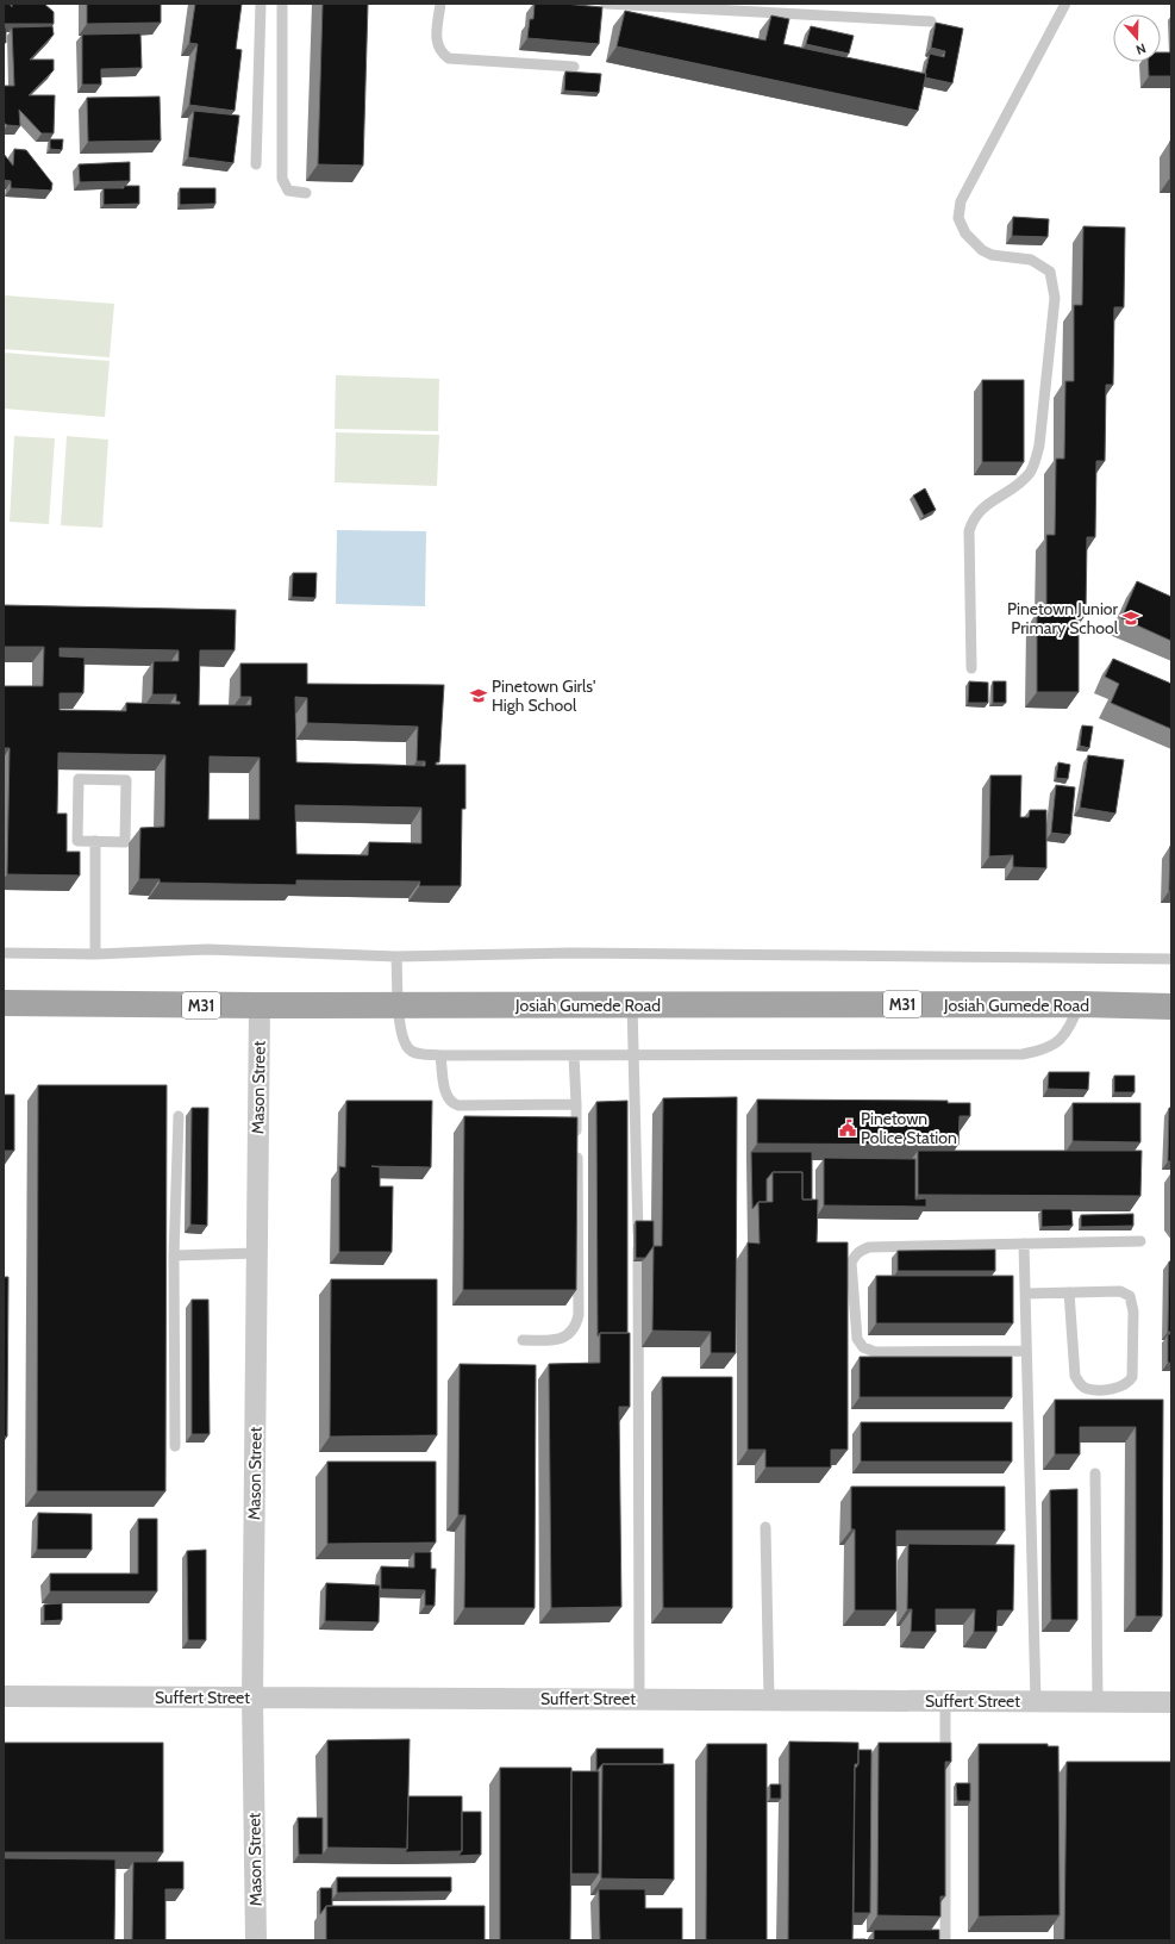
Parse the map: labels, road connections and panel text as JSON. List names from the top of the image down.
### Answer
{
  "streets": {
    "main road": ["M31", "Josiah Gumede Road"],
    "street": ["Mason Street", "Suffert Street"]
  },
  "crossings": [
    ["Josiah Gumede Road", "Mason Street"],
    ["Mason Street", "Suffert Street"]
  ],
  "places": {
    "school or university": ["Pinetown Junior Primary School", "Pinetown Girls' High School"],
    "public building": ["Pinetown Police Station"]
  },
  "north": "bottom"
}
